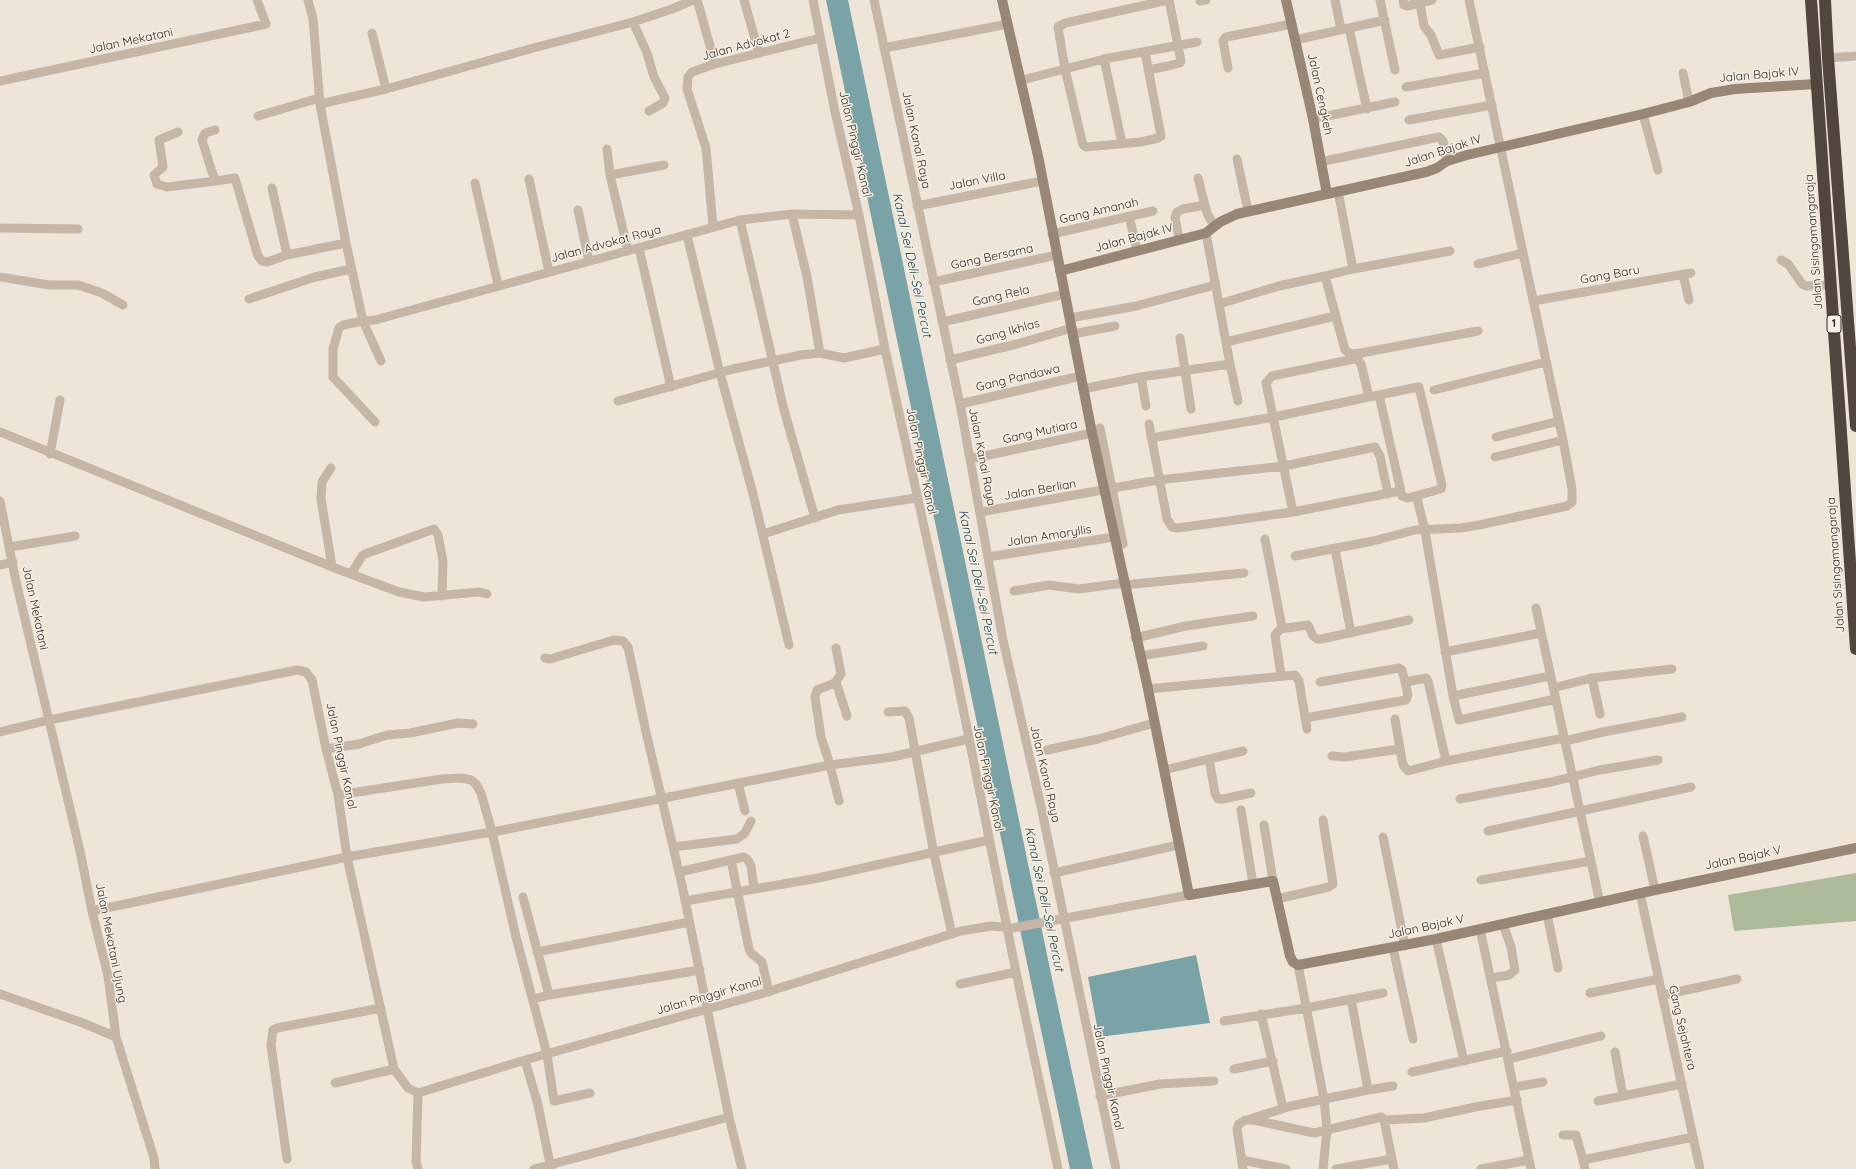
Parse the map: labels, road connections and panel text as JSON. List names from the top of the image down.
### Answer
{
  "streets": {
    "highway": ["Jalan Sisingamangaraja", "1"],
    "street": [
      "Jalan Mekatani",
      "Jalan Advokat 2",
      "Jalan Bajak IV",
      "Jalan Cengkeh",
      "Jalan Kanal Raya",
      "Jalan Pinggir Kanal",
      "Jalan Villa",
      "Gang Amanah",
      "Jalan Advokat Raya",
      "Gang Bersama",
      "Gang Baru",
      "Gang Rela",
      "Gang Ikhlas",
      "Gang Pandawa",
      "Gang Mutiara",
      "Jalan Berlian",
      "Jalan Amaryllis",
      "Jalan Bajak V",
      "Jalan Mekatani Ujung",
      "Gang Sejahtera"
    ]
  },
  "crossings": [
    ["Jalan Mekatani", "Jalan Pinggir Kanal"],
    ["Jalan Mekatani", "Jalan Mekatani Ujung"],
    ["Jalan Advokat 2", "Jalan Pinggir Kanal"],
    ["Jalan Advokat 2", "Jalan Advokat Raya"],
    ["Jalan Bajak IV", "Jalan Cengkeh"],
    ["Jalan Bajak IV", "Jalan Sisingamangaraja"],
    ["Jalan Kanal Raya", "Jalan Pinggir Kanal"],
    ["Jalan Kanal Raya", "Jalan Villa"],
    ["Jalan Kanal Raya", "Gang Bersama"],
    ["Jalan Kanal Raya", "Gang Rela"],
    ["Jalan Kanal Raya", "Gang Ikhlas"],
    ["Jalan Kanal Raya", "Gang Pandawa"],
    ["Jalan Kanal Raya", "Gang Mutiara"],
    ["Jalan Kanal Raya", "Jalan Berlian"],
    ["Jalan Kanal Raya", "Jalan Amaryllis"],
    ["Jalan Pinggir Kanal", "Jalan Advokat Raya"],
    ["Jalan Pinggir Kanal", "Jalan Mekatani Ujung"],
    ["Jalan Bajak V", "Gang Sejahtera"]
  ],
  "water": ["Kanal Sei Deli–Sei Percut"]
}
